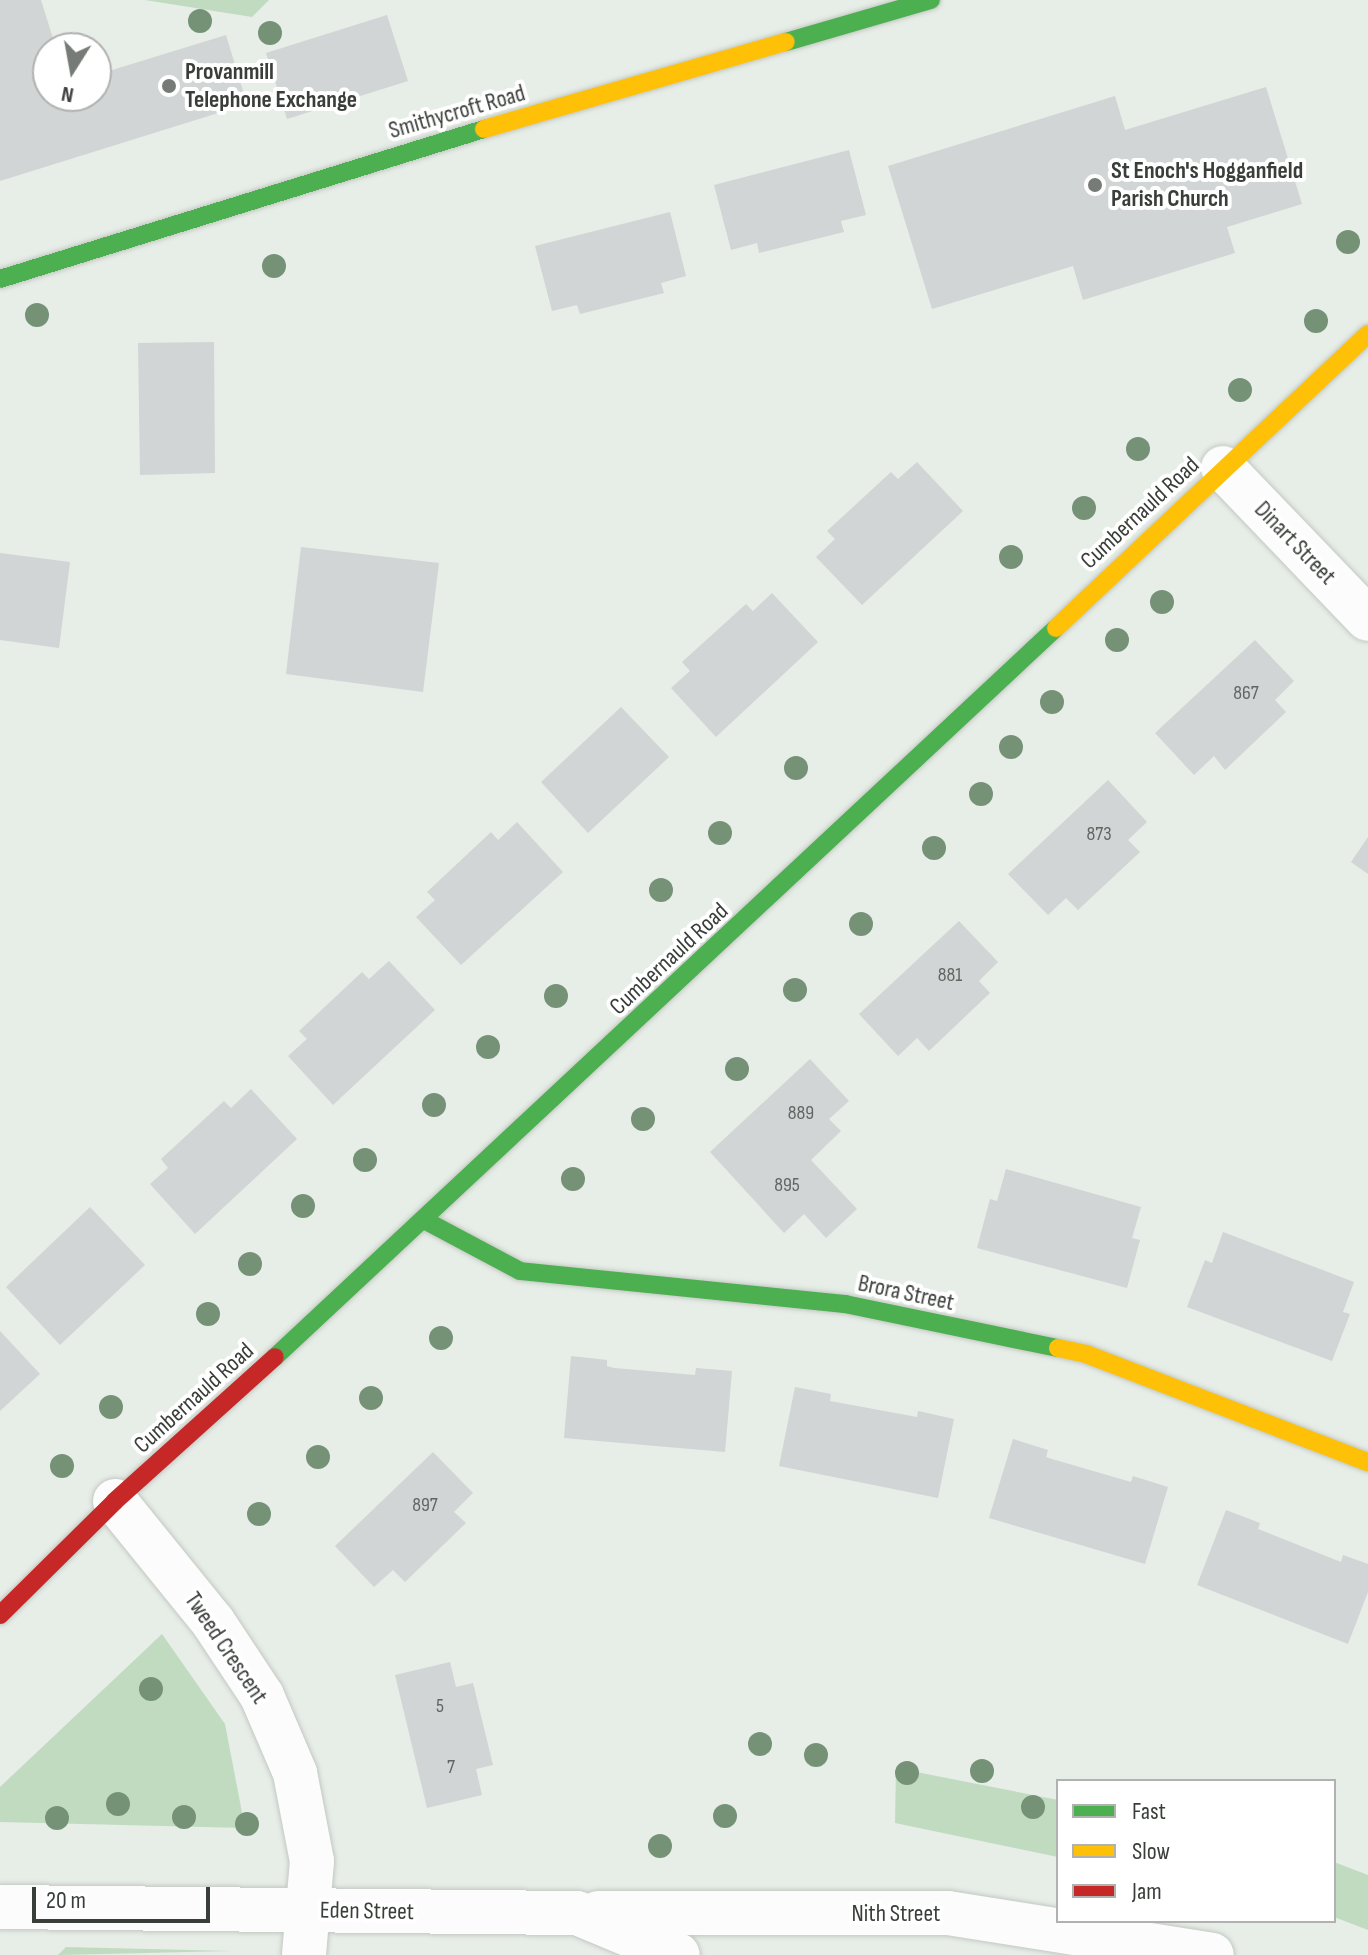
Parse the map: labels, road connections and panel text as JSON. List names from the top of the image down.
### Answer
{
  "streets": {
    "street": [
      "Smithycroft Road",
      "Cumbernauld Road",
      "Dinart Street",
      "Brora Street",
      "Tweed Crescent",
      "Eden Street",
      "Nith Street"
    ]
  },
  "crossings": [
    ["Cumbernauld Road", "Dinart Street"],
    ["Cumbernauld Road", "Brora Street"],
    ["Cumbernauld Road", "Tweed Crescent"],
    ["Tweed Crescent", "Eden Street"],
    ["Eden Street", "Nith Street"]
  ],
  "places": ["Provanmill Telephone Exchange", "St Enoch's Hogganfield Parish Church"],
  "house_numbers": [
    "867",
    "873",
    "881",
    "889",
    "895",
    "897",
    "5",
    "7"
  ],
  "legend": ["Fast", "Slow", "Jam"],
  "scale_bar": "20 m",
  "north": "bottom"
}
